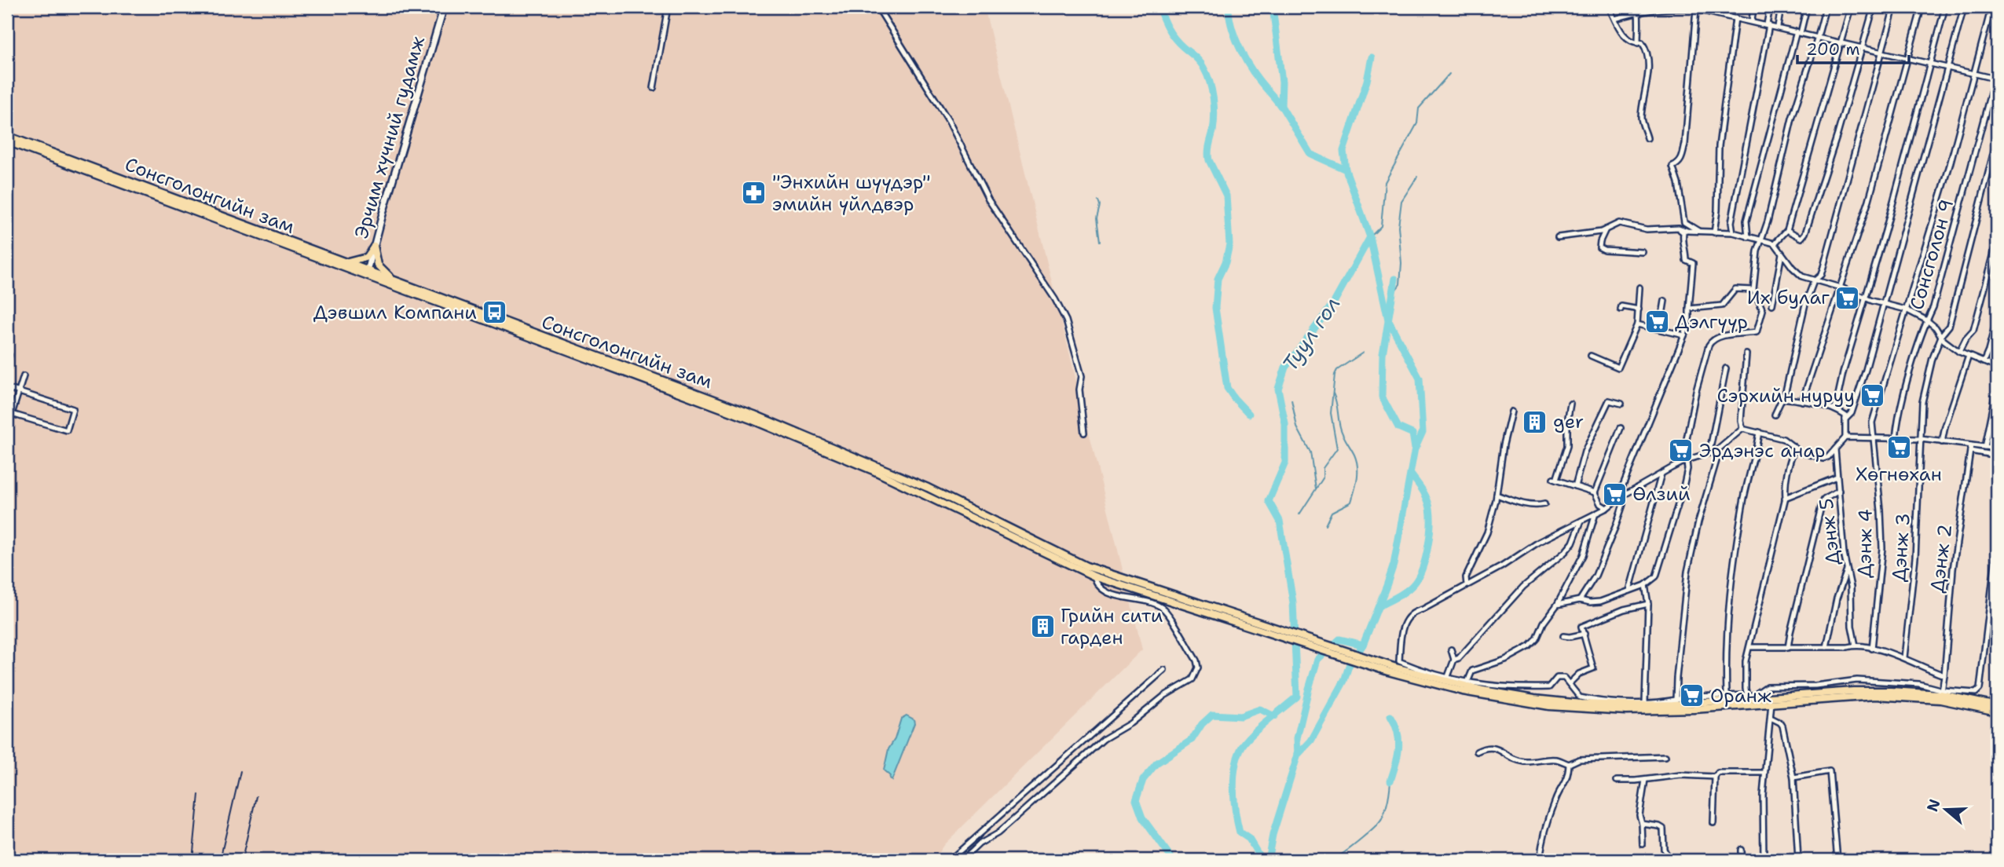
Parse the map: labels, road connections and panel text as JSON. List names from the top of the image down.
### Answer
{
  "streets": {
    "main road": ["Эрчим хүчний гудамж", "Сонсголонгийн зам"],
    "street": [
      "Сонсголон 9",
      "Дэнж 5",
      "Дэнж 4",
      "Дэнж 3",
      "Дэнж 2"
    ]
  },
  "crossings": [
    ["Эрчим хүчний гудамж", "Сонсголонгийн зам"]
  ],
  "water": ["Туул гол"],
  "places": {
    "pharmacy": ["\"Энхийн шүүдэр\" эмийн үйлдвэр"],
    "supermarket": [
      "Их булаг",
      "Дэлгүүр",
      "Сэрхийн нуруу",
      "Хөгнөхан",
      "Эрдэнэс анар",
      "Өлзий",
      "Оранж"
    ],
    "bus stop": ["Дэвшил Компани"],
    "building": ["ger", "Грийн сити гарден"]
  },
  "scale_bar": "200 m",
  "north": "left"
}
